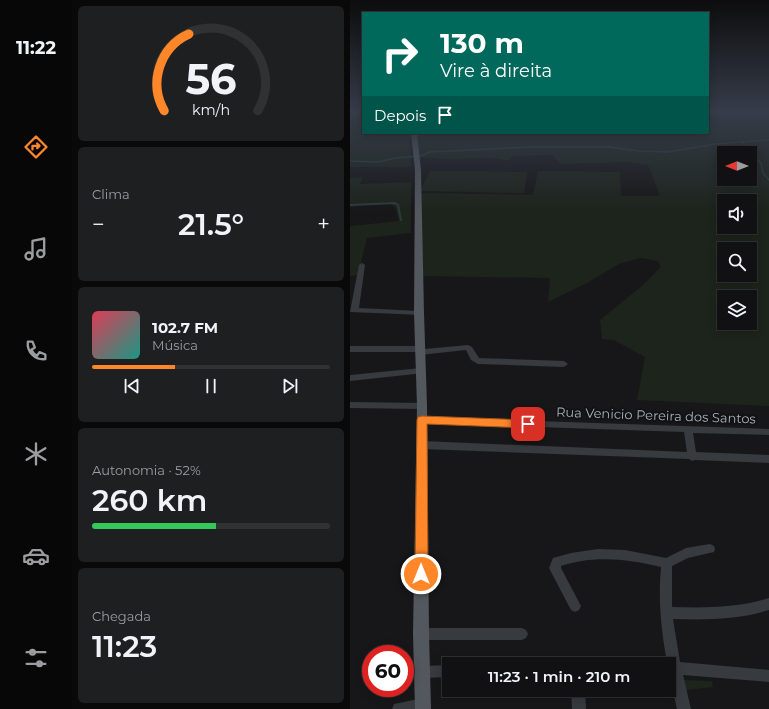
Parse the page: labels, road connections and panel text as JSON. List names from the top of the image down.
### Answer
{
  "streets": {
    "street": ["Rua Venicio Pereira dos Santos"]
  },
  "north": "left",
  "page": {
    "tabs": "11:22",
    "turn": ["130 m", "Vire à direita"],
    "then": "Depois",
    "tile": [
      "Clima",
      ["Autonomia · 52%", "260 km"],
      ["Chegada", "11:23"]
    ],
    "heat": ["−", "21.5°", "+"],
    "song": ["102.7 FM", "Música"],
    "limit": "60",
    "trip": "11:23 · 1 min · 210 m",
    "gauge": ["56", "km/h"]
  }
}
